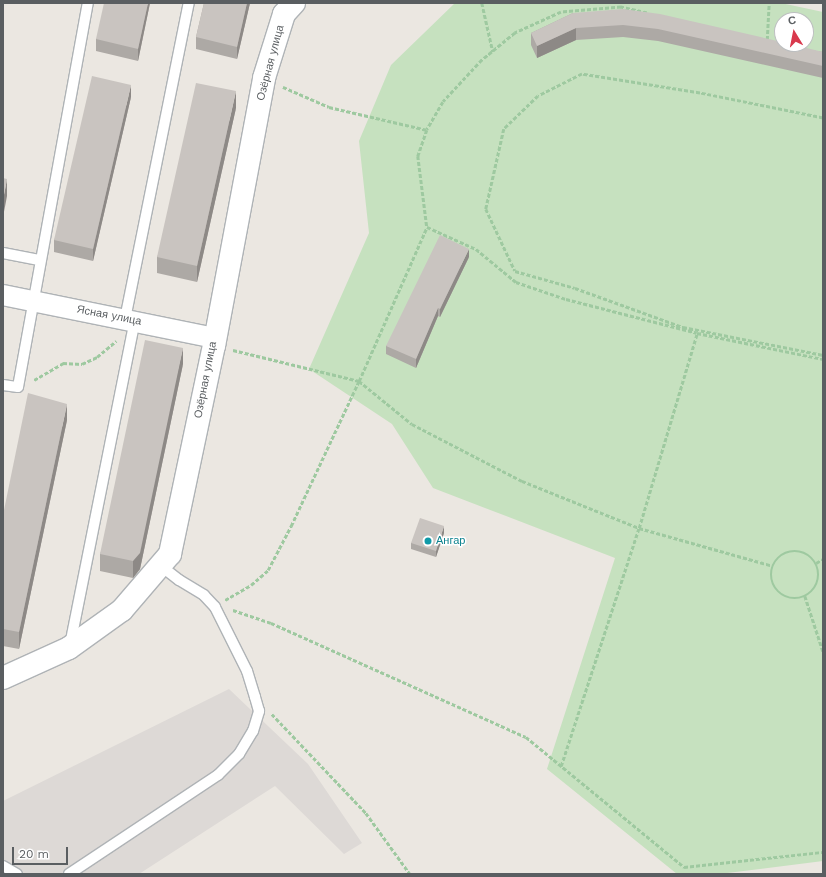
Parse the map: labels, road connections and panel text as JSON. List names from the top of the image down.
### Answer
{
  "streets": {
    "street": ["Озёрная улица", "Ясная улица"]
  },
  "crossings": [
    ["Озёрная улица", "Ясная улица"]
  ],
  "places": ["Ангар"],
  "scale_bar": "20 m",
  "north": "top"
}
